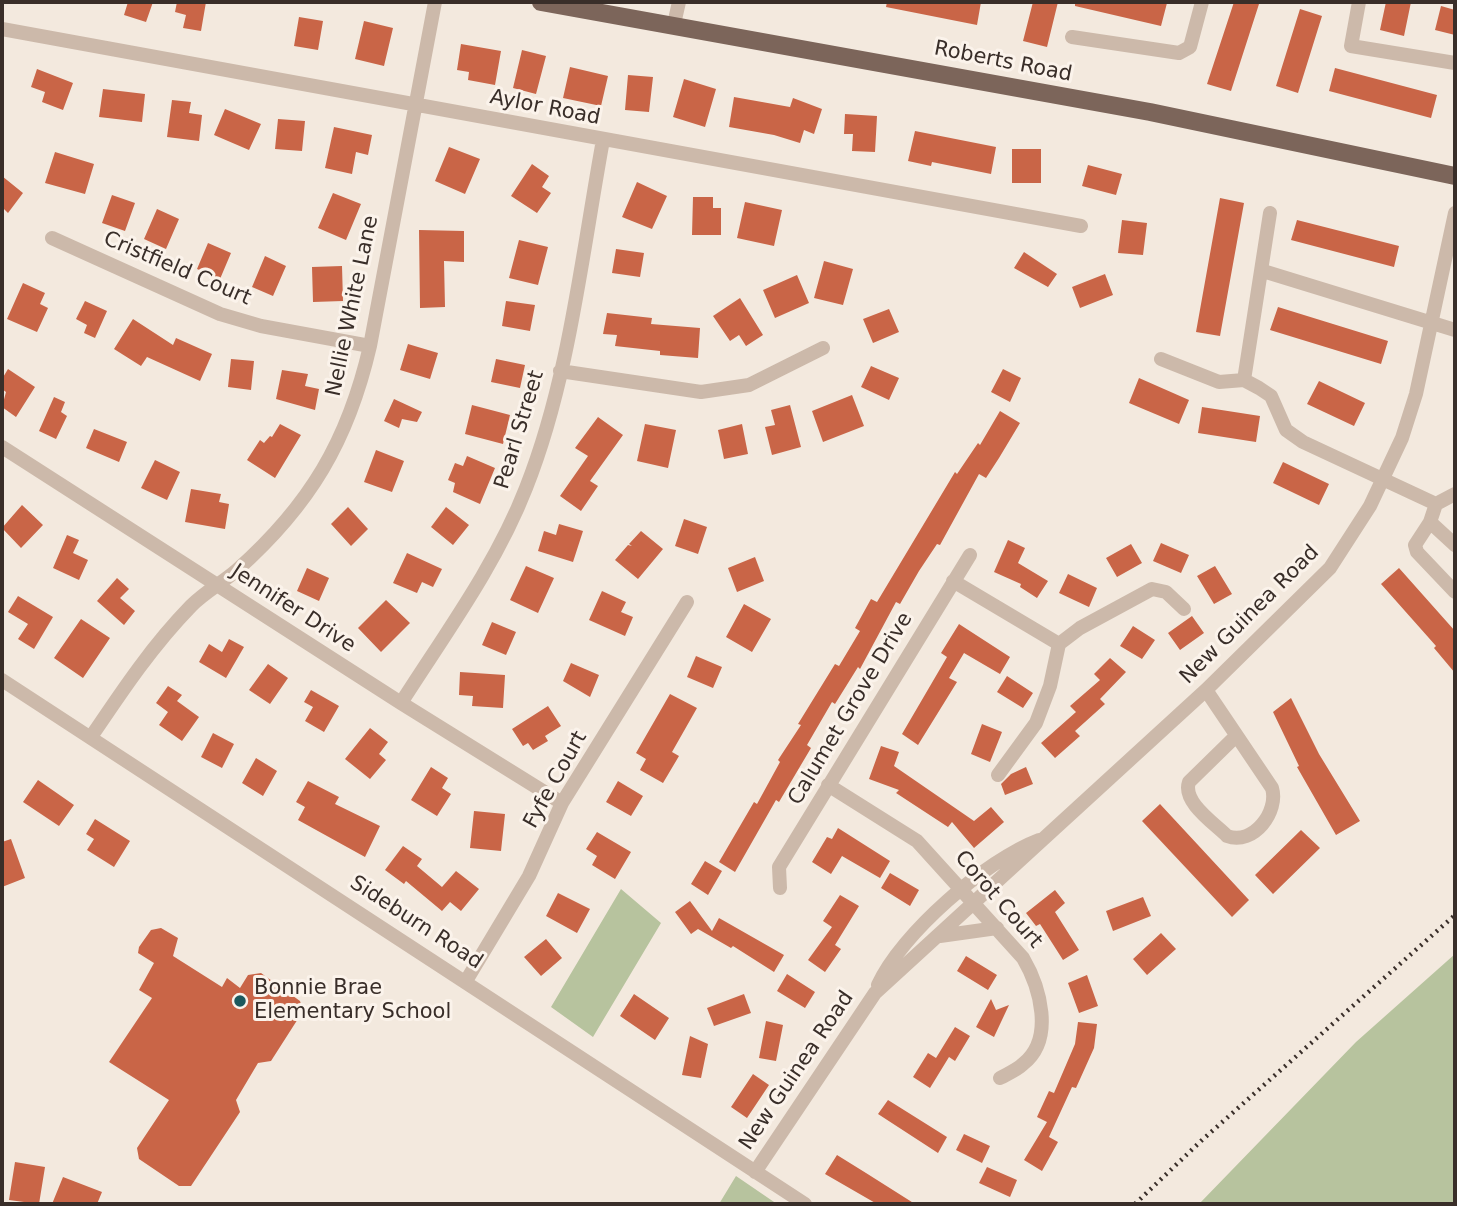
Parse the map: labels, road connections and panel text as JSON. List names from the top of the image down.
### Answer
{
  "streets": {
    "main road": ["Roberts Road"],
    "street": [
      "Aylor Road",
      "Cristfield Court",
      "Nellie White Lane",
      "Pearl Street",
      "Jennifer Drive",
      "New Guinea Road",
      "Calumet Grove Drive",
      "Fyfe Court",
      "Corot Court",
      "Sideburn Road"
    ]
  },
  "crossings": [
    ["Aylor Road", "Nellie White Lane"],
    ["Aylor Road", "Pearl Street"],
    ["Cristfield Court", "Nellie White Lane"],
    ["Nellie White Lane", "Jennifer Drive"],
    ["Nellie White Lane", "Sideburn Road"],
    ["Pearl Street", "Jennifer Drive"],
    ["Jennifer Drive", "Fyfe Court"],
    ["New Guinea Road", "Corot Court"],
    ["New Guinea Road", "Sideburn Road"],
    ["Calumet Grove Drive", "Corot Court"],
    ["Fyfe Court", "Sideburn Road"]
  ],
  "places": ["Bonnie Brae Elementary School"]
}
